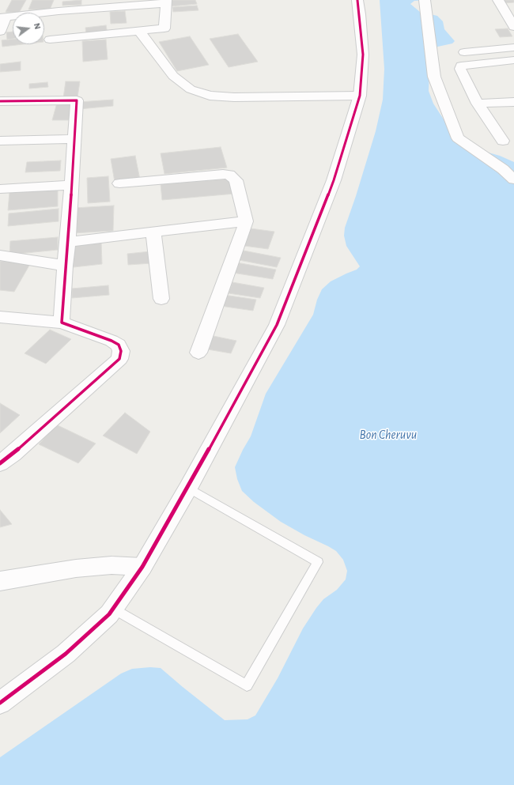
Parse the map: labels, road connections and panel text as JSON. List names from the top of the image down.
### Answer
{
  "water": ["Bon Cheruvu"],
  "north": "right"
}
